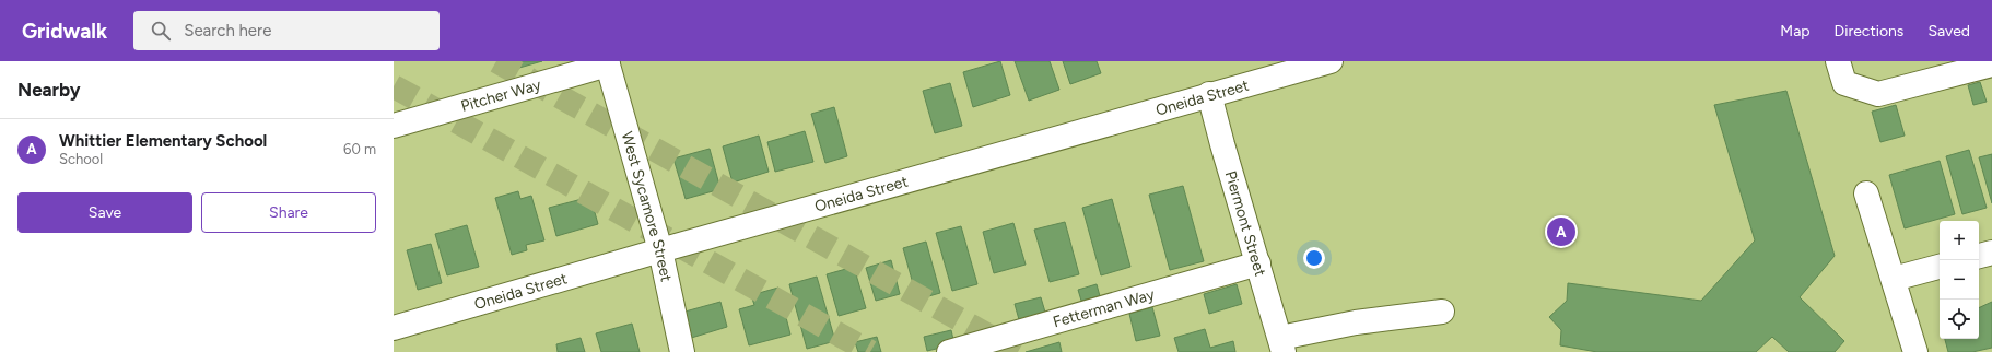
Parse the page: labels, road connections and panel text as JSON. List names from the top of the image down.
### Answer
{
  "streets": {
    "street": [
      "Pitcher Way",
      "Oneida Street",
      "West Sycamore Street",
      "Piermont Street",
      "Fetterman Way"
    ]
  },
  "crossings": [
    ["Pitcher Way", "West Sycamore Street"],
    ["Oneida Street", "West Sycamore Street"],
    ["Oneida Street", "Piermont Street"],
    ["Piermont Street", "Fetterman Way"]
  ],
  "page": {
    "header": "Gridwalk",
    "search": "Search here",
    "nav": ["Map", "Directions", "Saved"],
    "heading": "Nearby",
    "list": [
      {
        "mark": "A",
        "name": "Whittier Elementary School",
        "note": "School",
        "value": "60 m"
      }
    ],
    "buttons": ["Save", "Share"],
    "pins": "A",
    "map_buttons": ["+", "−"]
  }
}
